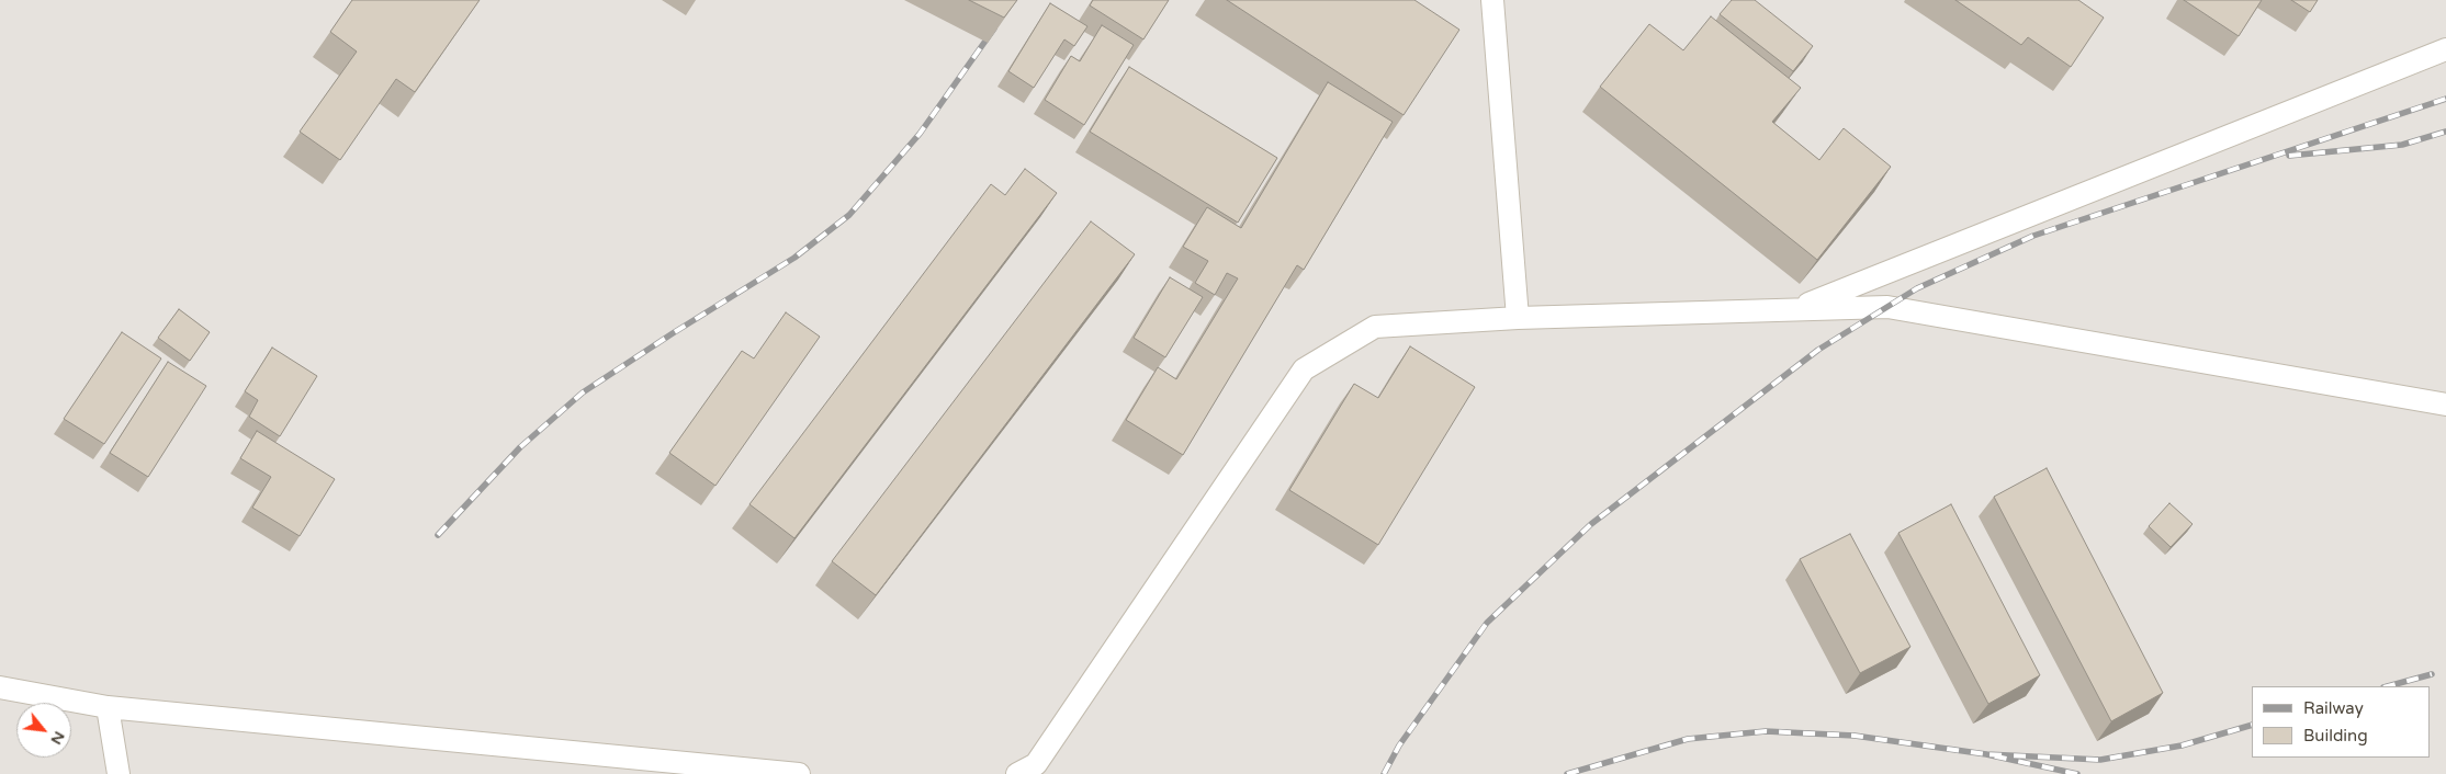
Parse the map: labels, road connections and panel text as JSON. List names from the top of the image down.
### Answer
{
  "legend": ["Railway", "Building"],
  "north": "bottom right"
}
